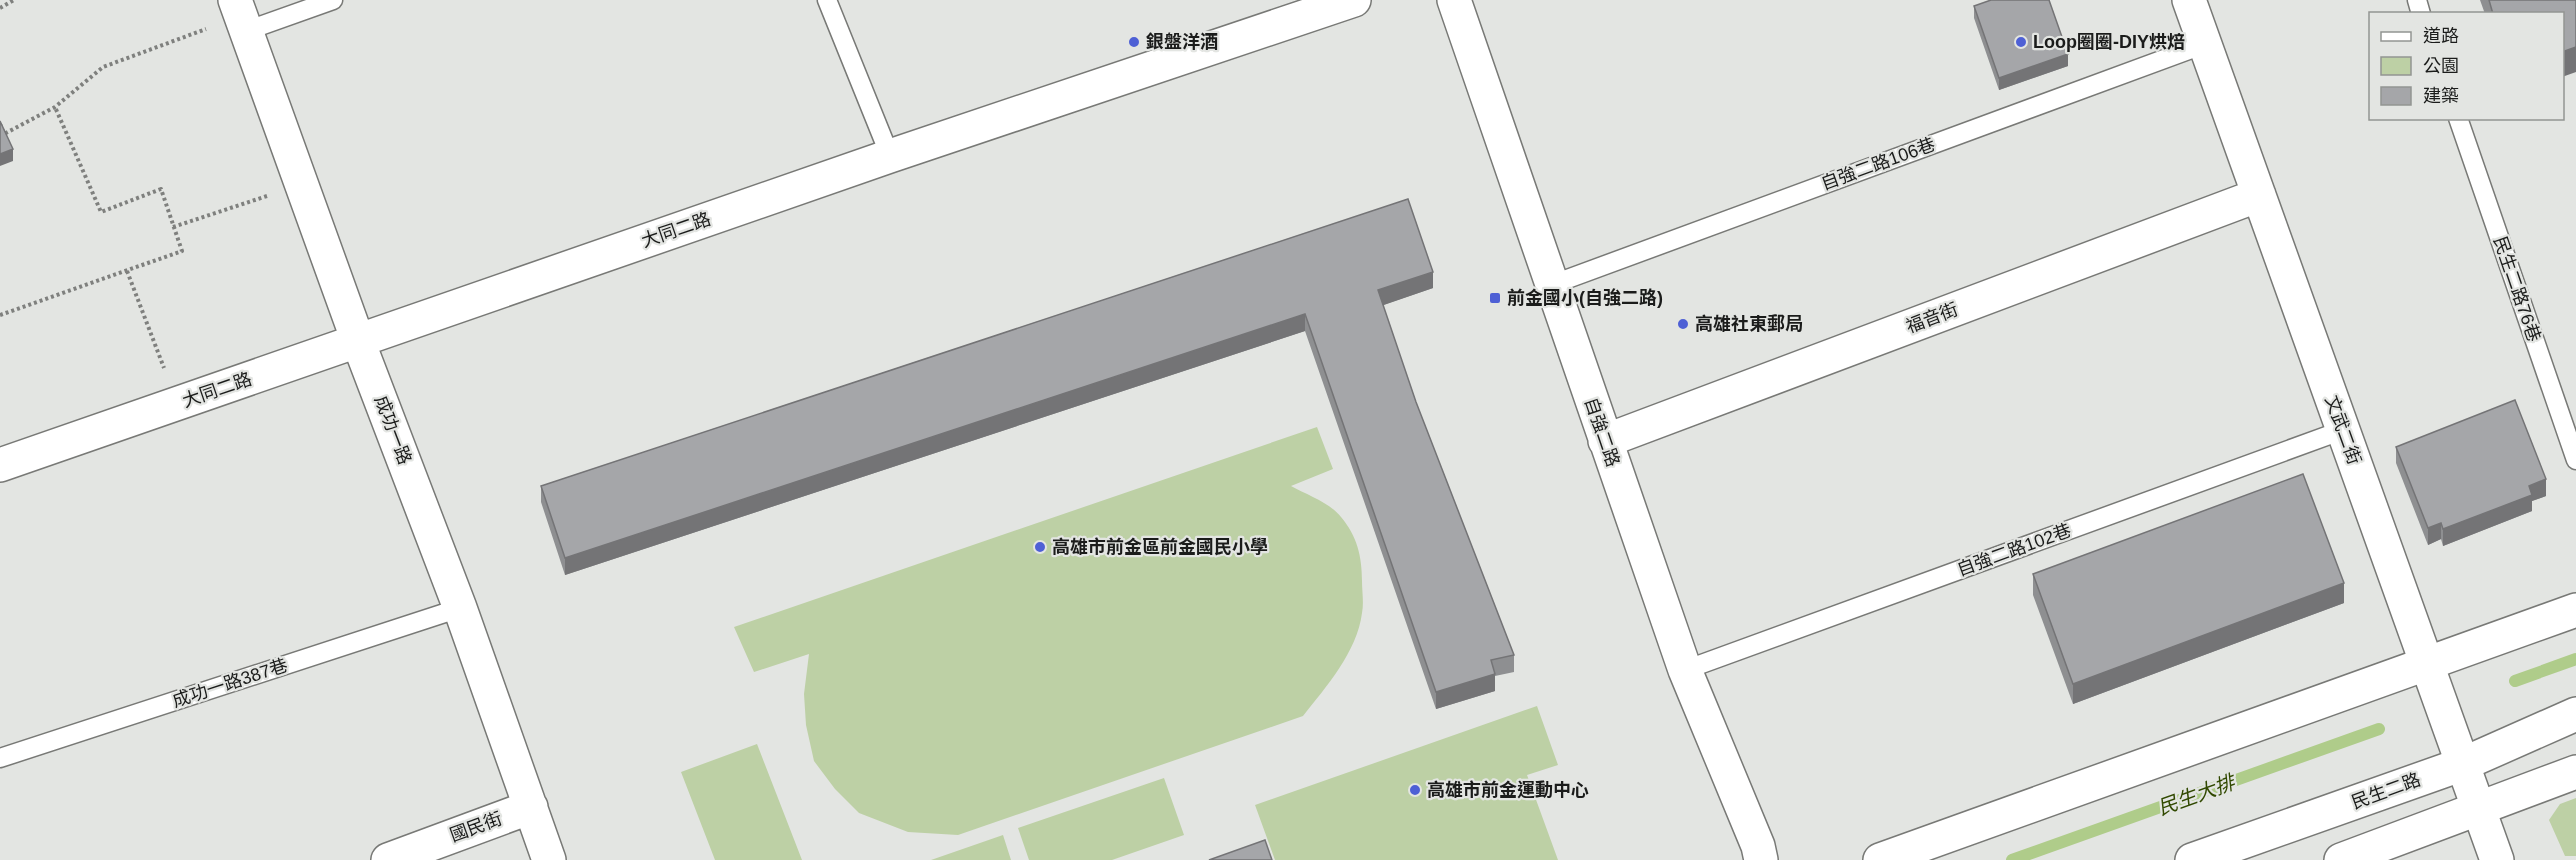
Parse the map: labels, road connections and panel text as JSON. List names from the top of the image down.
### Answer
{
  "streets": {
    "street": [
      "大同二路",
      "福音街",
      "成功一路",
      "文武二街",
      "自強二路",
      "民生二路",
      "國民街"
    ],
    "lane": [
      "自強二路106巷",
      "民生二路76巷",
      "自強二路102巷",
      "成功一路387巷"
    ]
  },
  "crossings": [
    ["自強二路106巷", "文武二街"],
    ["自強二路106巷", "自強二路"],
    ["大同二路", "成功一路"],
    ["福音街", "文武二街"],
    ["福音街", "自強二路"],
    ["成功一路", "成功一路387巷"],
    ["成功一路", "國民街"],
    ["文武二街", "自強二路102巷"],
    ["文武二街", "民生二路"],
    ["自強二路", "自強二路102巷"]
  ],
  "water": ["民生大排"],
  "places": {
    "other": [
      "銀盤洋酒",
      "Loop圈圈-DIY烘焙",
      "高雄社東郵局",
      "高雄市前金區前金國民小學",
      "高雄市前金運動中心"
    ],
    "transit": ["前金國小(自強二路)"]
  },
  "legend": ["道路", "公園", "建築"]
}
